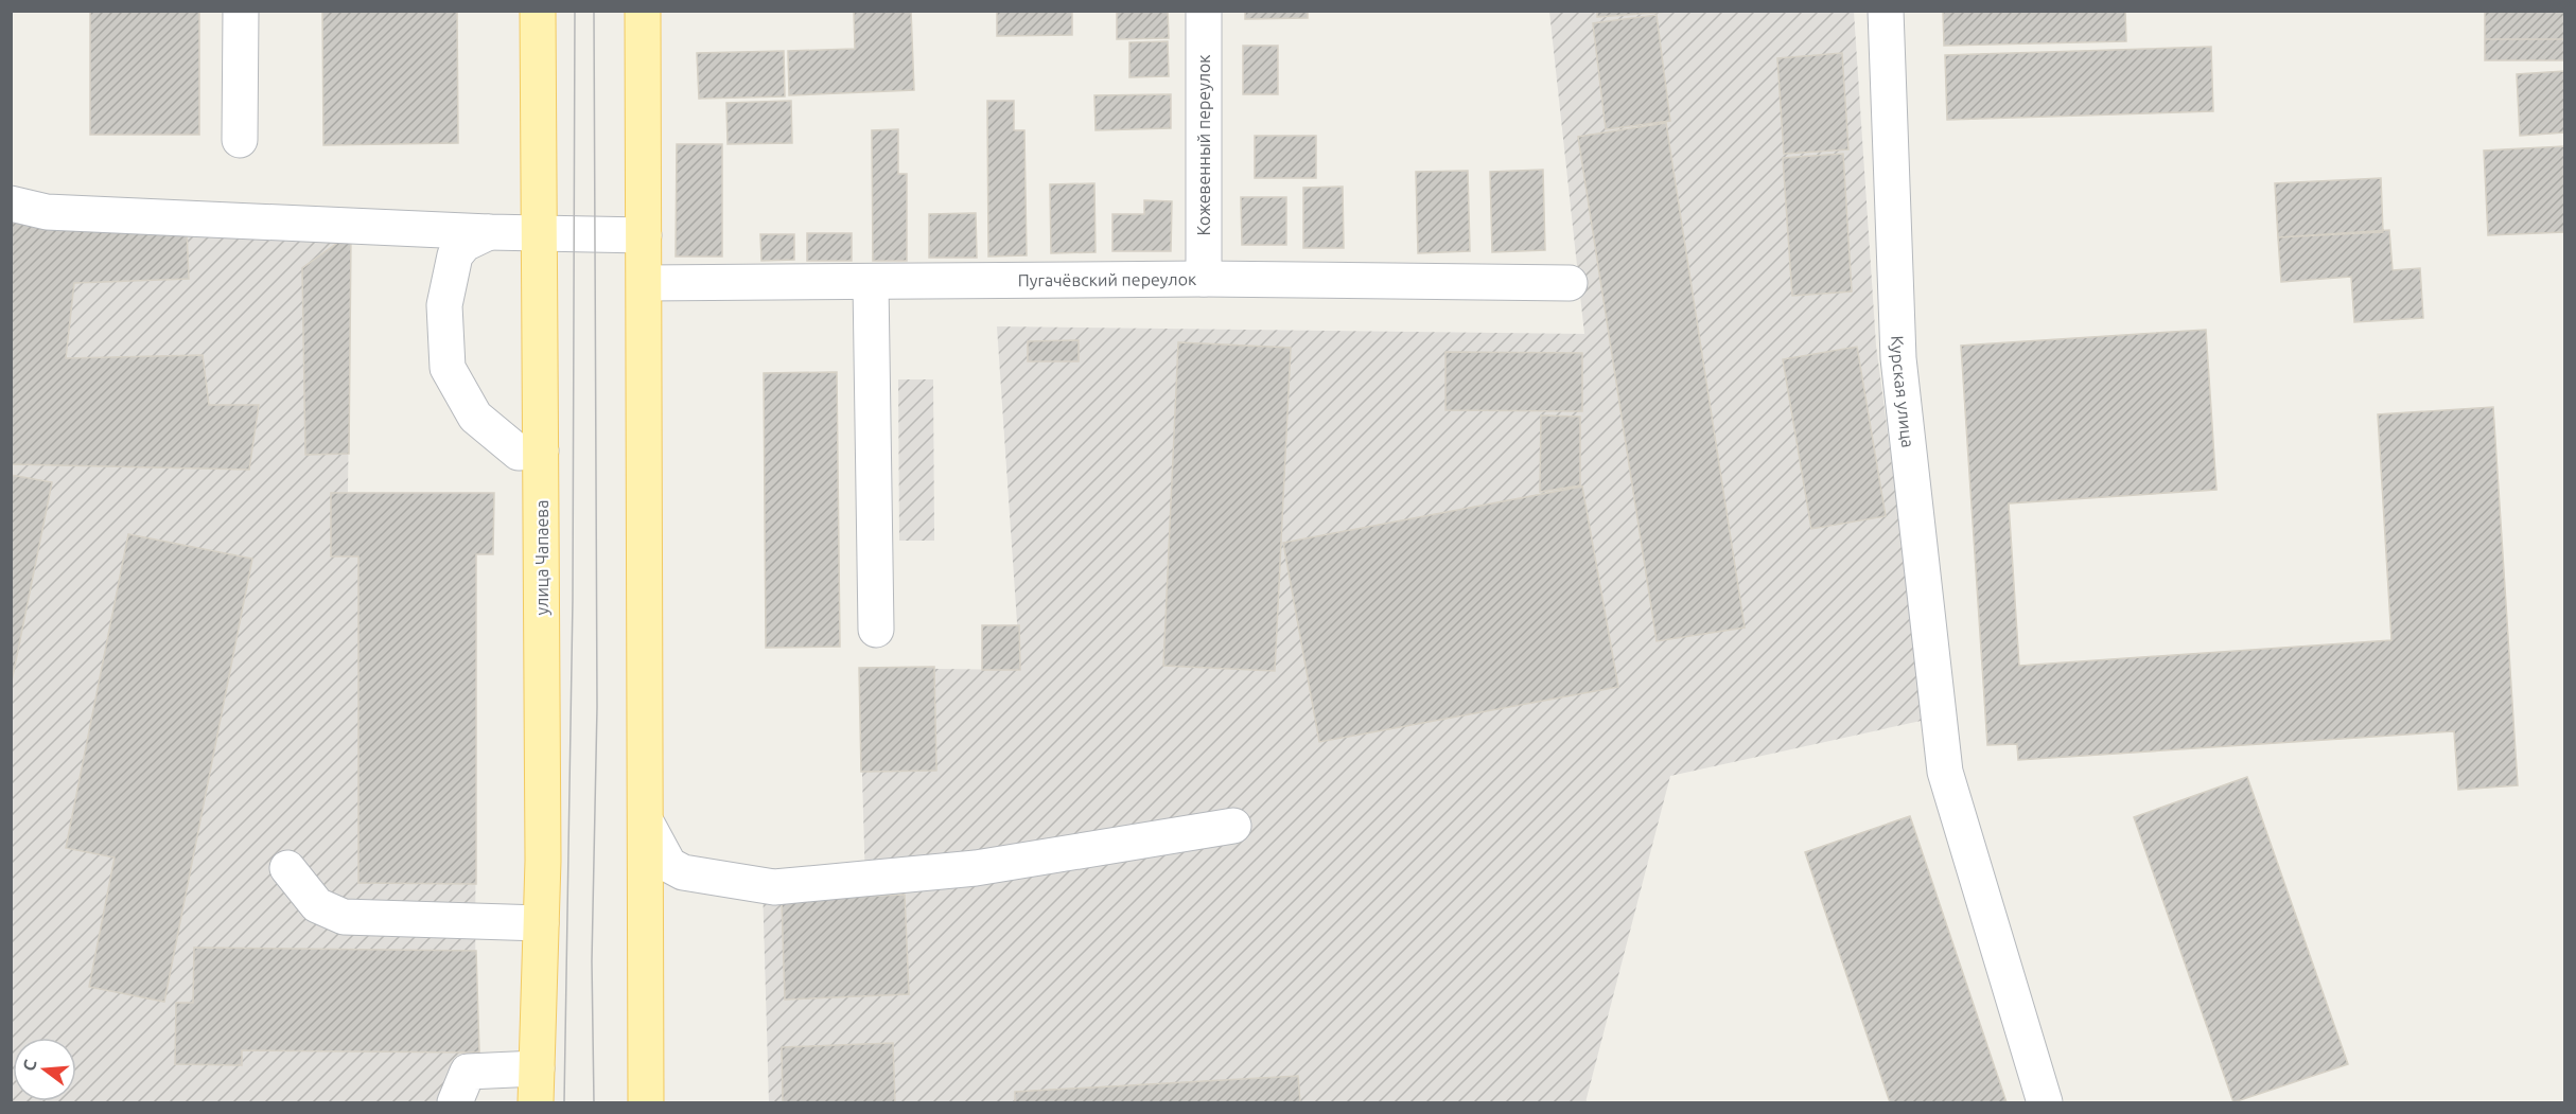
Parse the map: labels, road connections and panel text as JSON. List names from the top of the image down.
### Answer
{
  "streets": {
    "main road": ["улица Чапаева"],
    "street": ["Кожевенный переулок", "Пугачёвский переулок", "Курская улица"]
  },
  "crossings": [
    ["Кожевенный переулок", "Пугачёвский переулок"]
  ],
  "north": "left"
}
